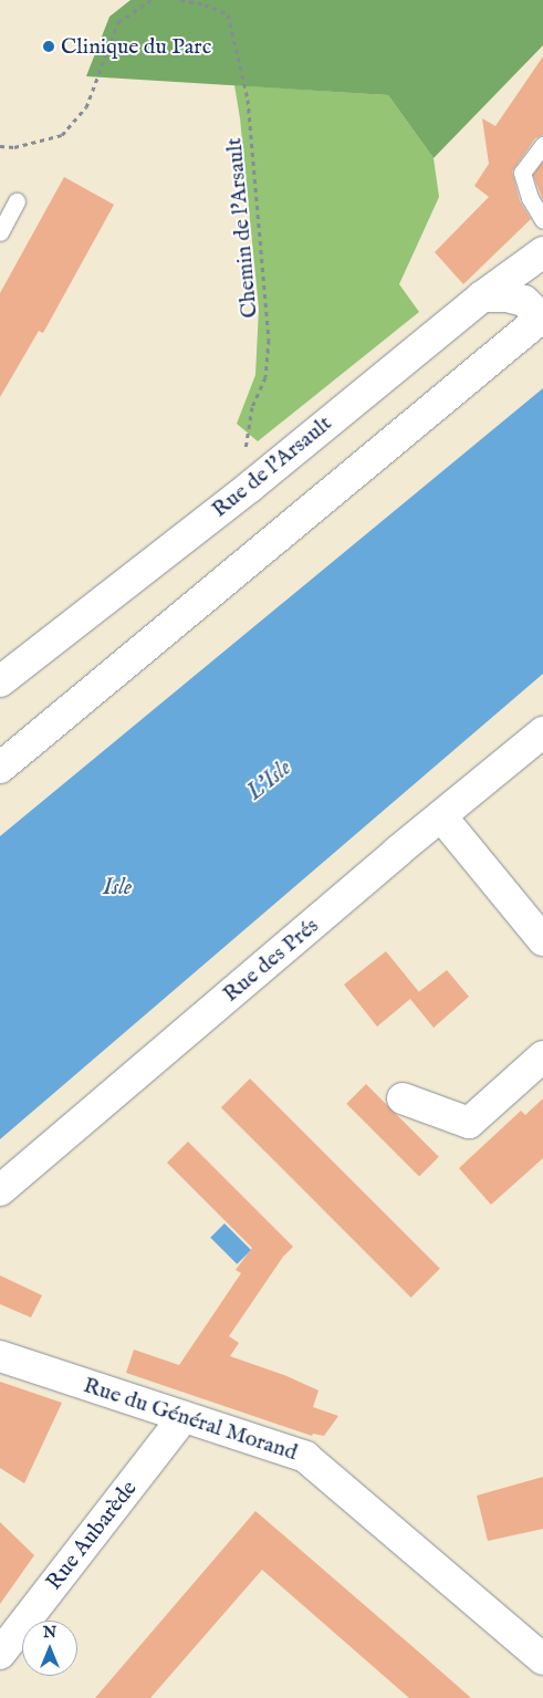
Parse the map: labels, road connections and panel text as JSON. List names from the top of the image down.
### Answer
{
  "streets": {
    "street": [
      "Rue de l'Arsault",
      "Rue des Prés",
      "Rue du Général Morand",
      "Rue Aubarède"
    ],
    "path": ["Chemin de l'Arsault"]
  },
  "crossings": [
    ["Chemin de l'Arsault", "Rue de l'Arsault"],
    ["Rue du Général Morand", "Rue Aubarède"]
  ],
  "water": ["L'Isle", "Isle"],
  "places": ["Clinique du Parc"],
  "north": "top"
}
